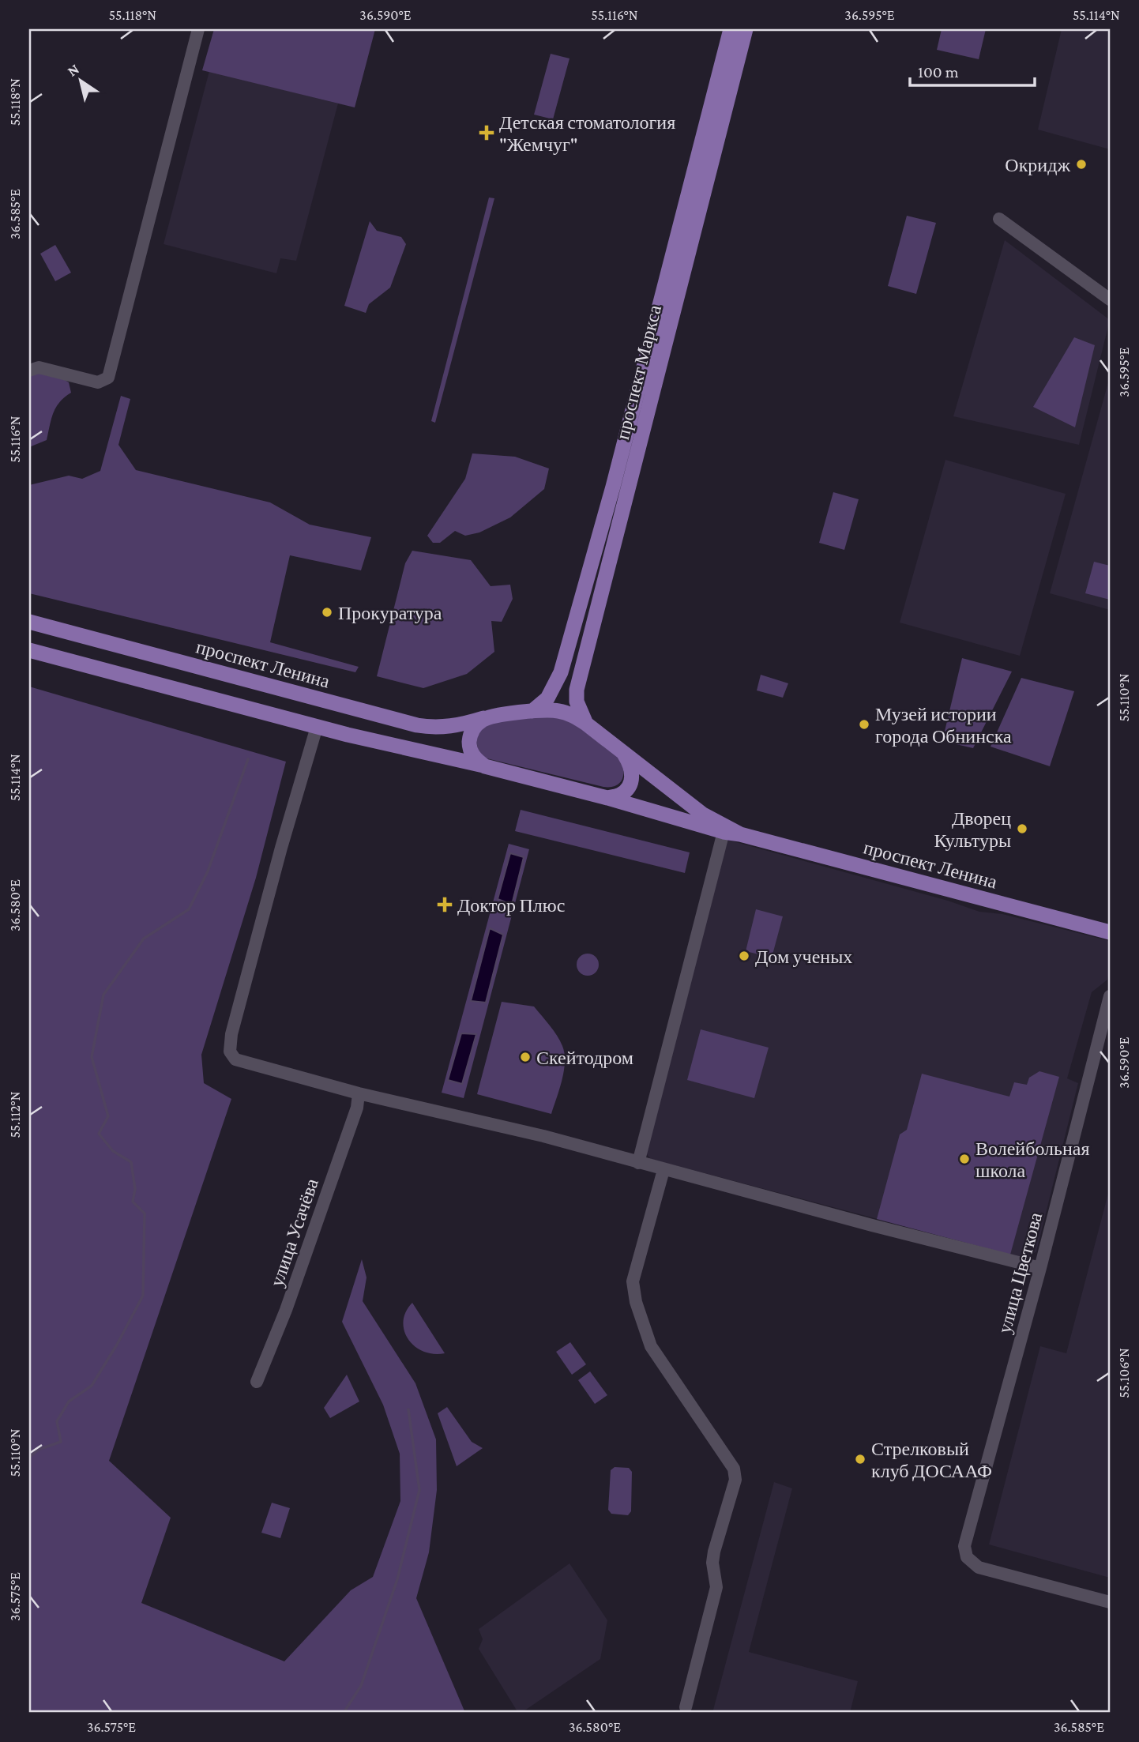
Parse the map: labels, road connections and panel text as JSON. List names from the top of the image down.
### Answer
{
  "streets": {
    "main road": ["проспект Маркса", "проспект Ленина"],
    "street": ["улица Усачёва", "улица Цветкова"]
  },
  "crossings": [
    ["проспект Маркса", "проспект Ленина"]
  ],
  "places": {
    "health": ["Детская стоматология \"Жемчуг\"", "Доктор Плюс"],
    "other": [
      "Окридж",
      "Прокуратура",
      "Музей истории города Обнинска",
      "Дворец Культуры",
      "Дом ученых",
      "Скейтодром",
      "Волейбольная школа",
      "Стрелковый клуб ДОСААФ"
    ]
  },
  "scale_bar": "100 m",
  "north": "top left",
  "coordinates": [
    "55.118°N",
    "36.590°E",
    "55.116°N",
    "36.595°E",
    "55.114°N",
    "36.585°E",
    "55.110°N",
    "36.580°E",
    "55.112°N",
    "55.106°N",
    "36.575°E"
  ]
}
